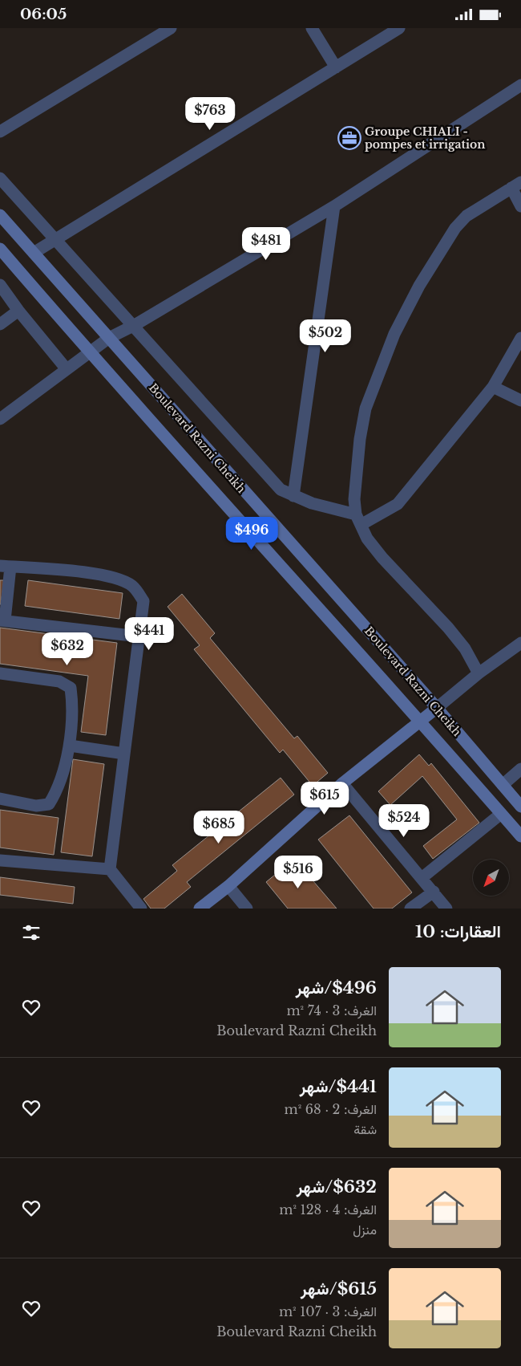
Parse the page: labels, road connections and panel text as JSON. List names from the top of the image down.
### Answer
{
  "streets": {
    "main road": ["Boulevard Razni Cheikh"]
  },
  "places": {
    "office": ["Groupe CHIALI - pompes et irrigation"]
  },
  "north": "bottom left",
  "page": {
    "status": "06:05",
    "price": [
      "$763",
      "$481",
      "$502",
      "$496",
      "$441",
      "$632",
      "$615",
      "$524",
      "$685",
      "$516"
    ],
    "heading": "العقارات: 10",
    "list": [
      {
        "name": "$496/شهر",
        "note": "الغرف: 3 · 74 m² · Boulevard Razni Cheikh"
      },
      {
        "name": "$441/شهر",
        "note": "الغرف: 2 · 68 m² · شقة"
      },
      {
        "name": "$632/شهر",
        "note": "الغرف: 4 · 128 m² · منزل"
      },
      {
        "name": "$615/شهر",
        "note": "الغرف: 3 · 107 m² · Boulevard Razni Cheikh"
      }
    ]
  }
}
